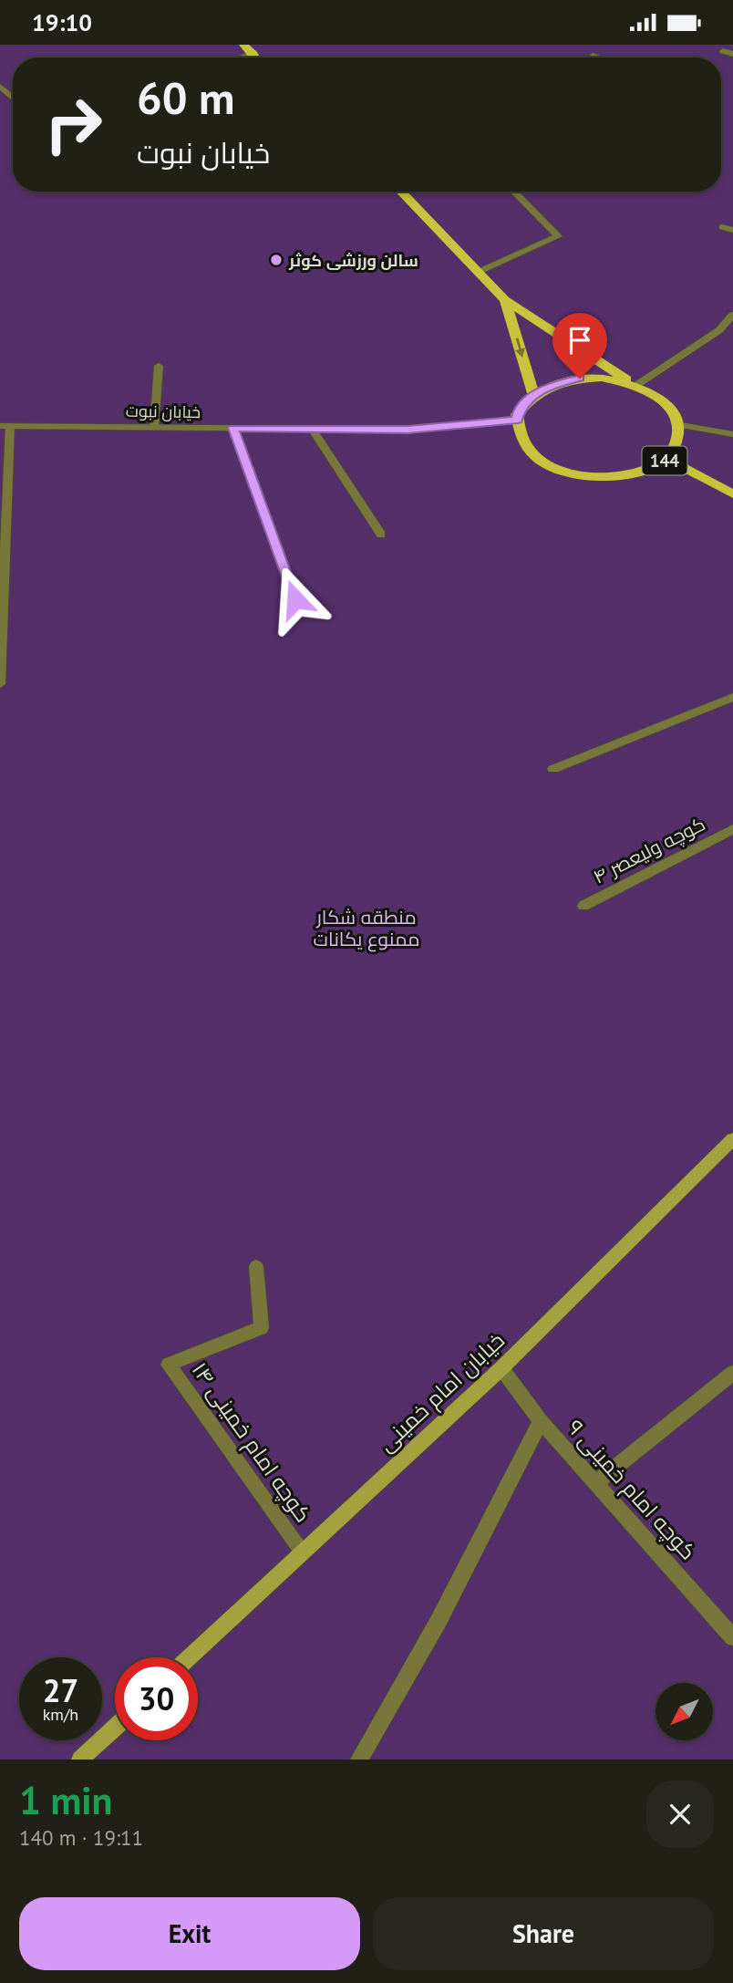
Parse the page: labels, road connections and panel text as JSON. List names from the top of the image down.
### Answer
{
  "streets": {
    "main road": ["144", "خیابان امام خمینی"],
    "street": [
      "خیابان نبوت",
      "کوچه ولیعصر ۴",
      "کوچه امام خمینی ۱۴",
      "کوچه امام خمینی ۹"
    ]
  },
  "crossings": [
    ["خیابان نبوت", "144"],
    ["خیابان امام خمینی", "کوچه امام خمینی ۱۴"],
    ["خیابان امام خمینی", "کوچه امام خمینی ۹"]
  ],
  "parks": ["منطقه شکار ممنوع یکانات"],
  "places": ["سالن ورزشی کوثر"],
  "north": "bottom left",
  "page": {
    "status": "19:10",
    "turn": ["60 m", "خیابان نبوت"],
    "speed": "27 km/h",
    "limit": "30",
    "heading": ["1 min", "140 m · 19:11"],
    "buttons": ["Exit", "Share"]
  }
}
